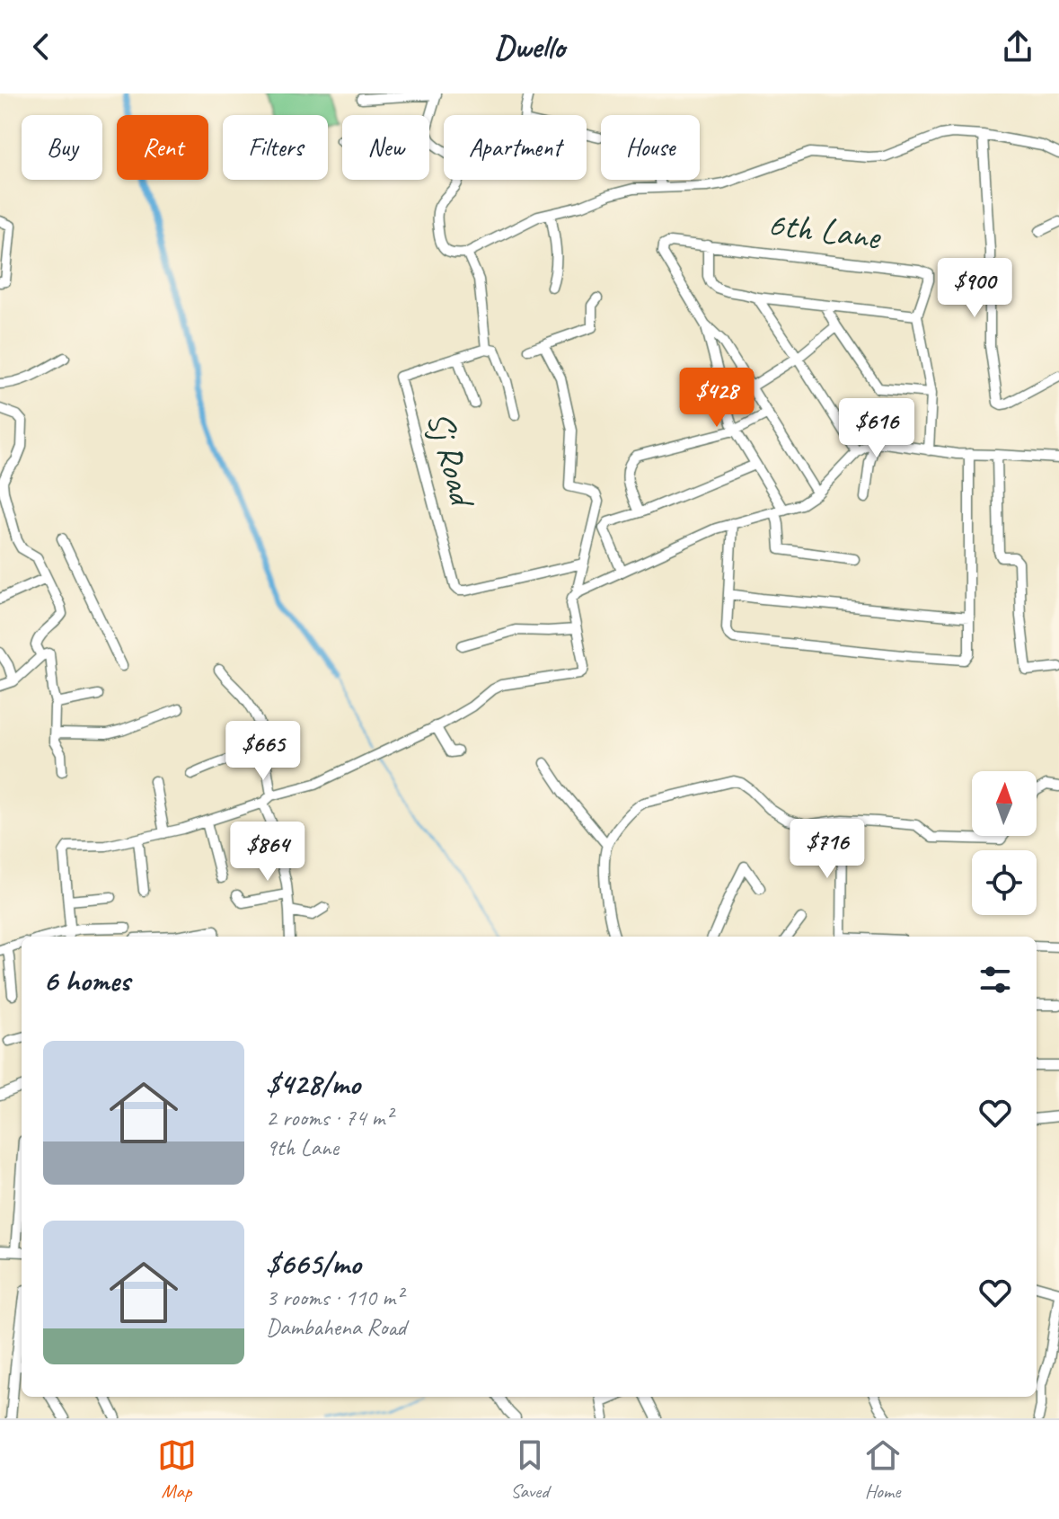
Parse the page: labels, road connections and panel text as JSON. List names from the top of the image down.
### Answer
{
  "streets": {
    "street": ["6th Lane", "Sj Road"]
  },
  "north": "top",
  "page": {
    "header": "Dwello",
    "chip": [
      "Buy",
      "Rent",
      "Filters",
      "New",
      "Apartment",
      "House"
    ],
    "price": [
      "$900",
      "$428",
      "$616",
      "$665",
      "$716",
      "$864"
    ],
    "heading": "6 homes",
    "list": [
      {
        "name": "$428/mo",
        "note": "2 rooms · 74 m² · 9th Lane"
      },
      {
        "name": "$665/mo",
        "note": "3 rooms · 110 m² · Dambahena Road"
      }
    ],
    "tabs": ["Map", "Saved", "Home"]
  }
}
